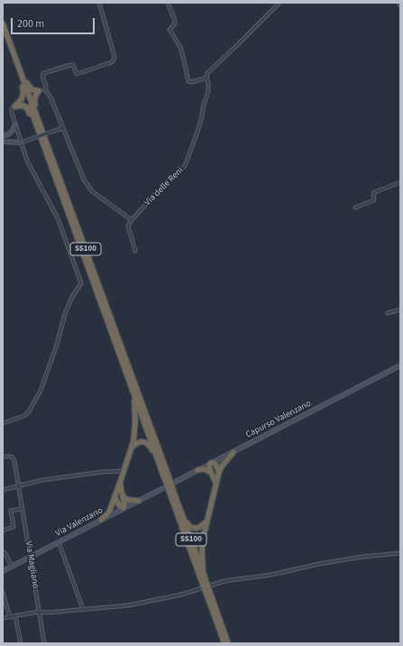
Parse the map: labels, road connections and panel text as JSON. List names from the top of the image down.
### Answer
{
  "streets": {
    "highway": ["SS100"],
    "street": [
      "Via delle Reni",
      "Capurso Valenzano",
      "Via Valenzano",
      "Via Magliano"
    ]
  },
  "crossings": [
    ["SS100", "Capurso Valenzano"],
    ["SS100", "Via Valenzano"],
    ["Capurso Valenzano", "Via Valenzano"],
    ["Via Valenzano", "Via Magliano"]
  ],
  "scale_bar": "200 m"
}
